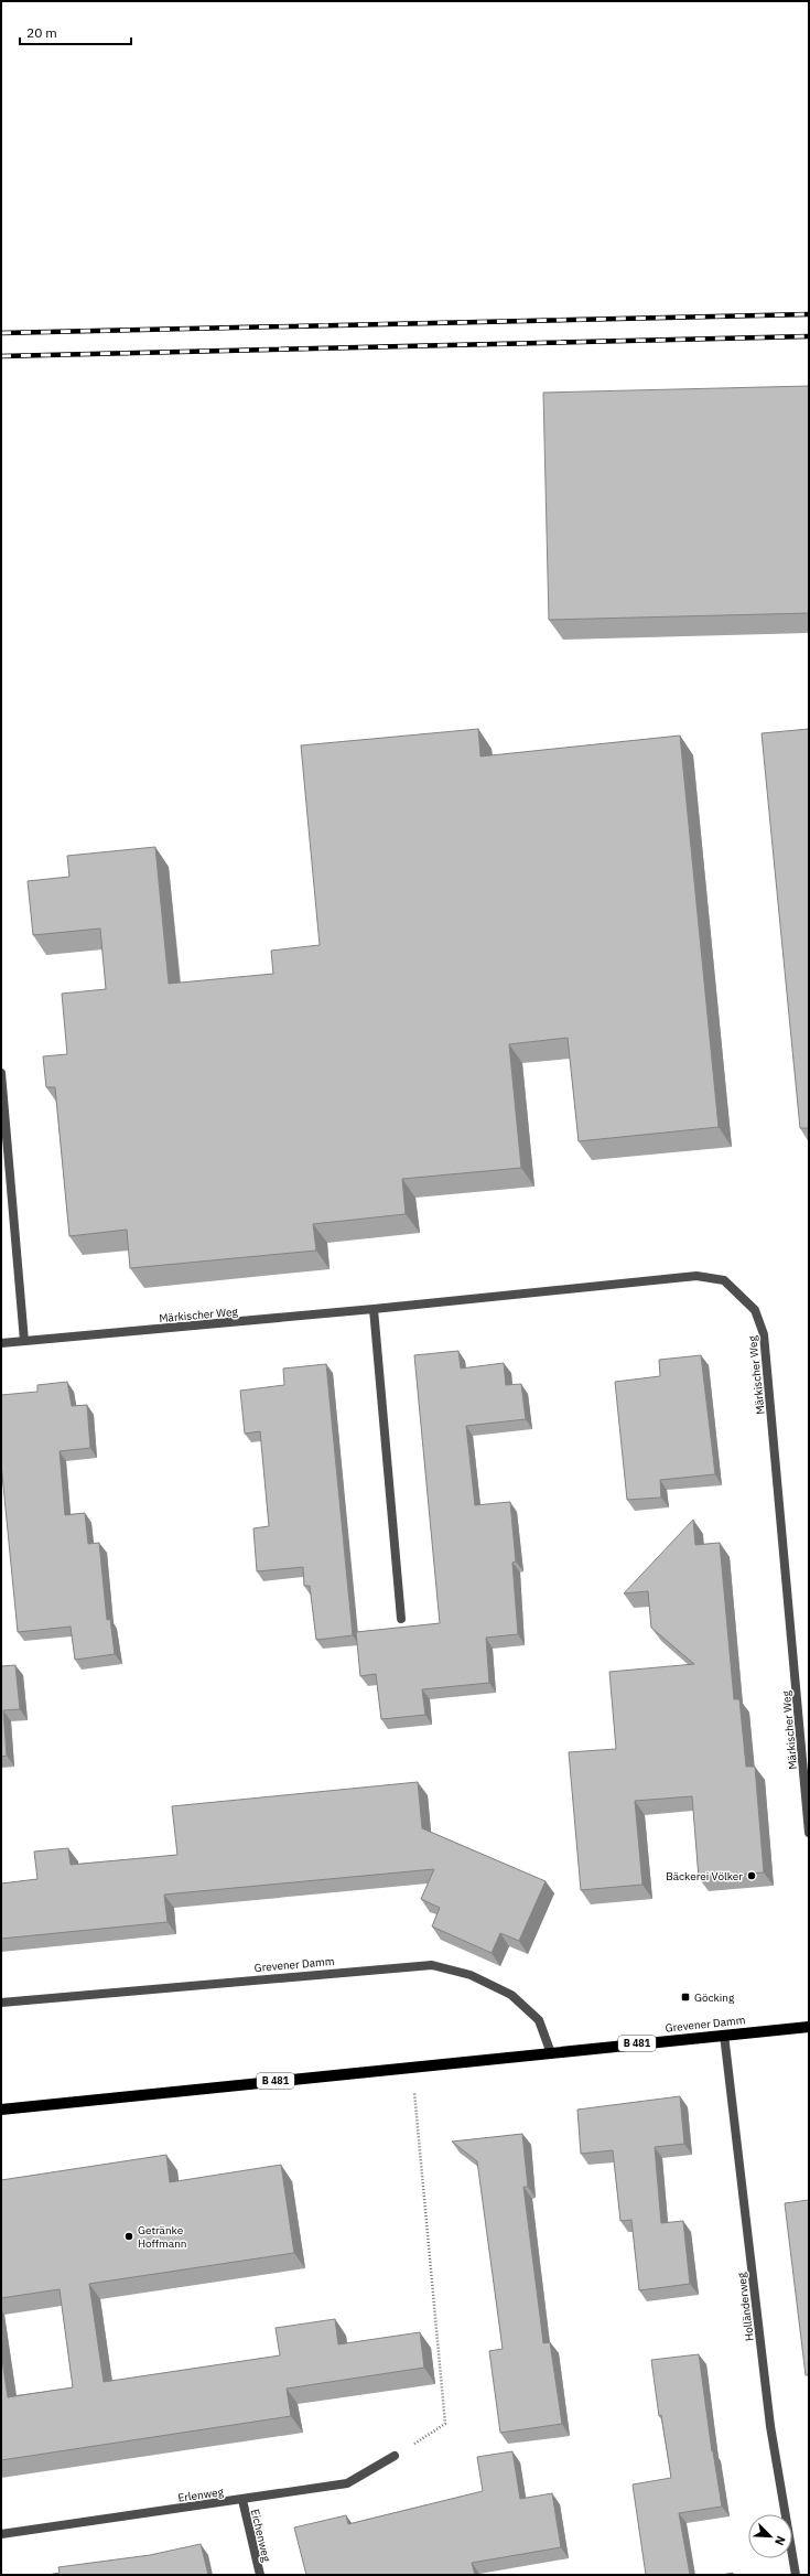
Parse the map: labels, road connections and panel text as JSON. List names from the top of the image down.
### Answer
{
  "streets": {
    "main road": ["Grevener Damm", "B 481"],
    "street": [
      "Märkischer Weg",
      "Holländerweg",
      "Erlenweg",
      "Eichenweg"
    ]
  },
  "crossings": [
    ["Grevener Damm", "Holländerweg"],
    ["Erlenweg", "Eichenweg"]
  ],
  "places": {
    "other": ["Bäckerei Völker", "Getränke Hoffmann"],
    "transit": ["Göcking"]
  },
  "scale_bar": "20 m",
  "north": "bottom right"
}
